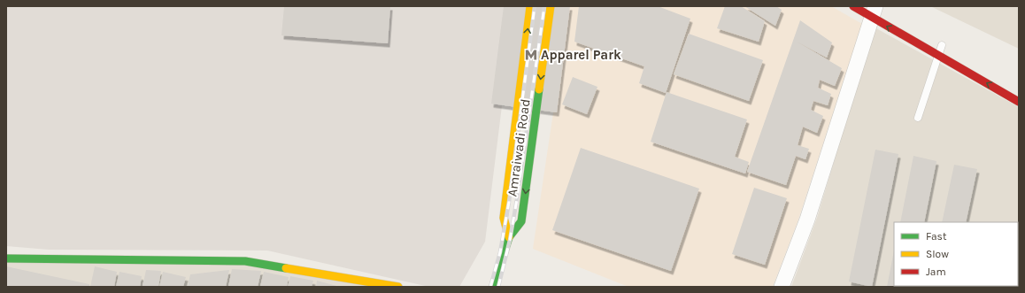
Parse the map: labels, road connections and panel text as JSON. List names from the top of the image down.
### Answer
{
  "streets": {
    "main road": ["Amraiwadi Road"]
  },
  "places": {
    "metro station": ["Apparel Park"]
  },
  "legend": ["Fast", "Slow", "Jam"]
}
